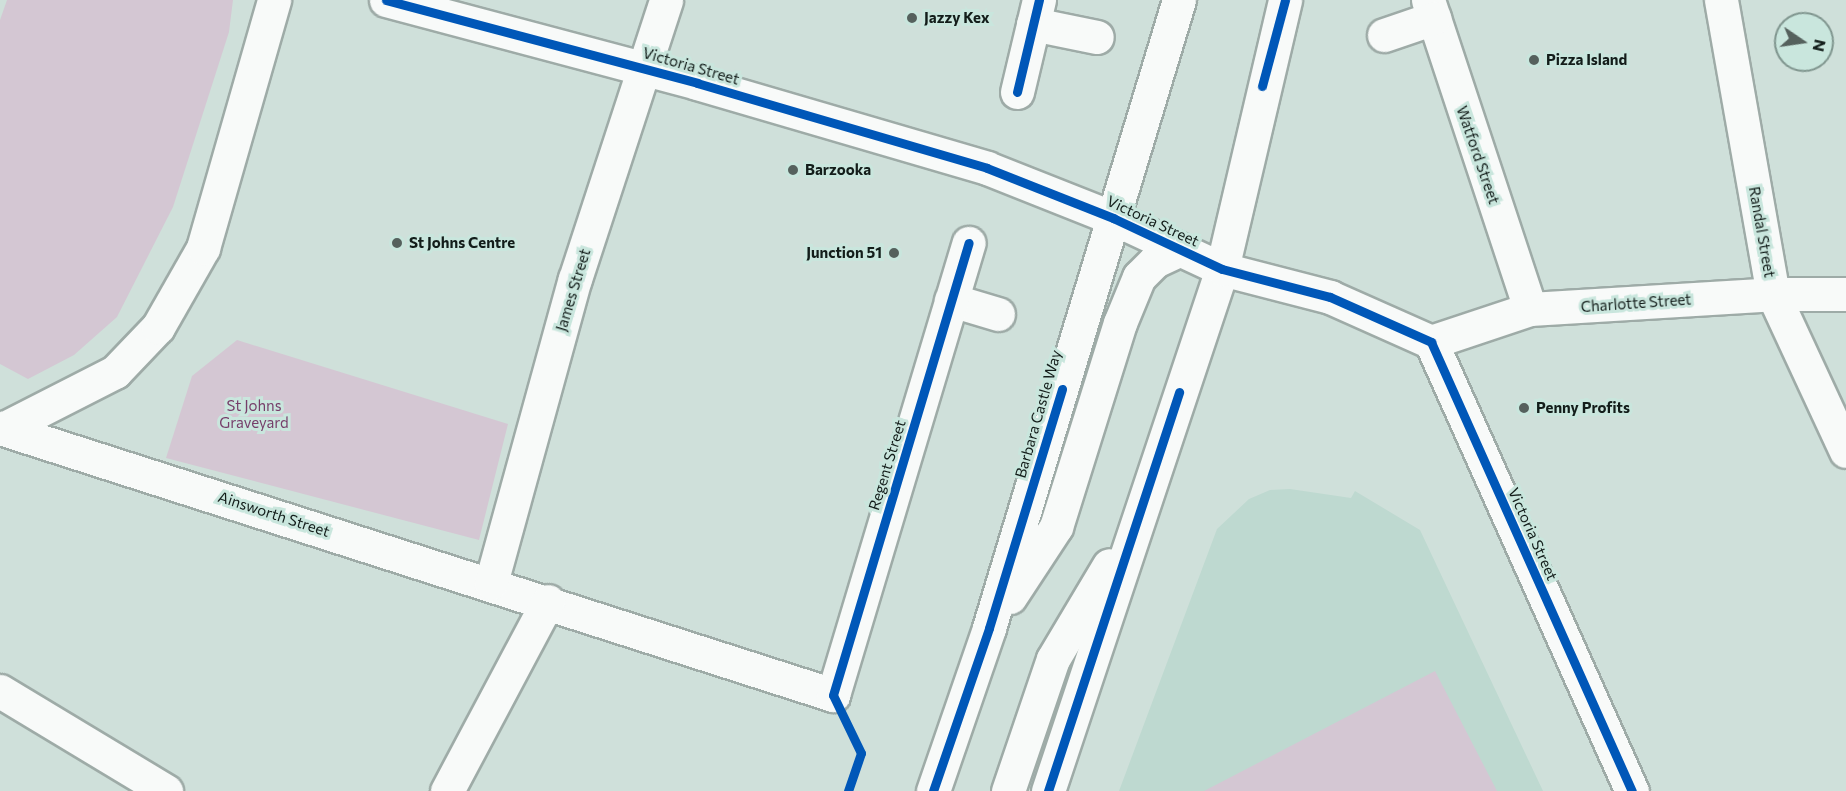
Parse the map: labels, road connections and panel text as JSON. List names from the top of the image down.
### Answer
{
  "streets": {
    "main road": [
      "Victoria Street",
      "Watford Street",
      "Randal Street",
      "James Street",
      "Charlotte Street",
      "Barbara Castle Way",
      "Regent Street",
      "Ainsworth Street"
    ]
  },
  "crossings": [
    ["Victoria Street", "James Street"],
    ["Victoria Street", "Charlotte Street"],
    ["Victoria Street", "Barbara Castle Way"],
    ["Watford Street", "Charlotte Street"],
    ["Randal Street", "Charlotte Street"],
    ["James Street", "Ainsworth Street"],
    ["Regent Street", "Ainsworth Street"]
  ],
  "parks": ["St Johns Graveyard"],
  "places": [
    "Jazzy Kex",
    "Pizza Island",
    "Barzooka",
    "St Johns Centre",
    "Junction 51",
    "Penny Profits"
  ],
  "north": "right"
}
